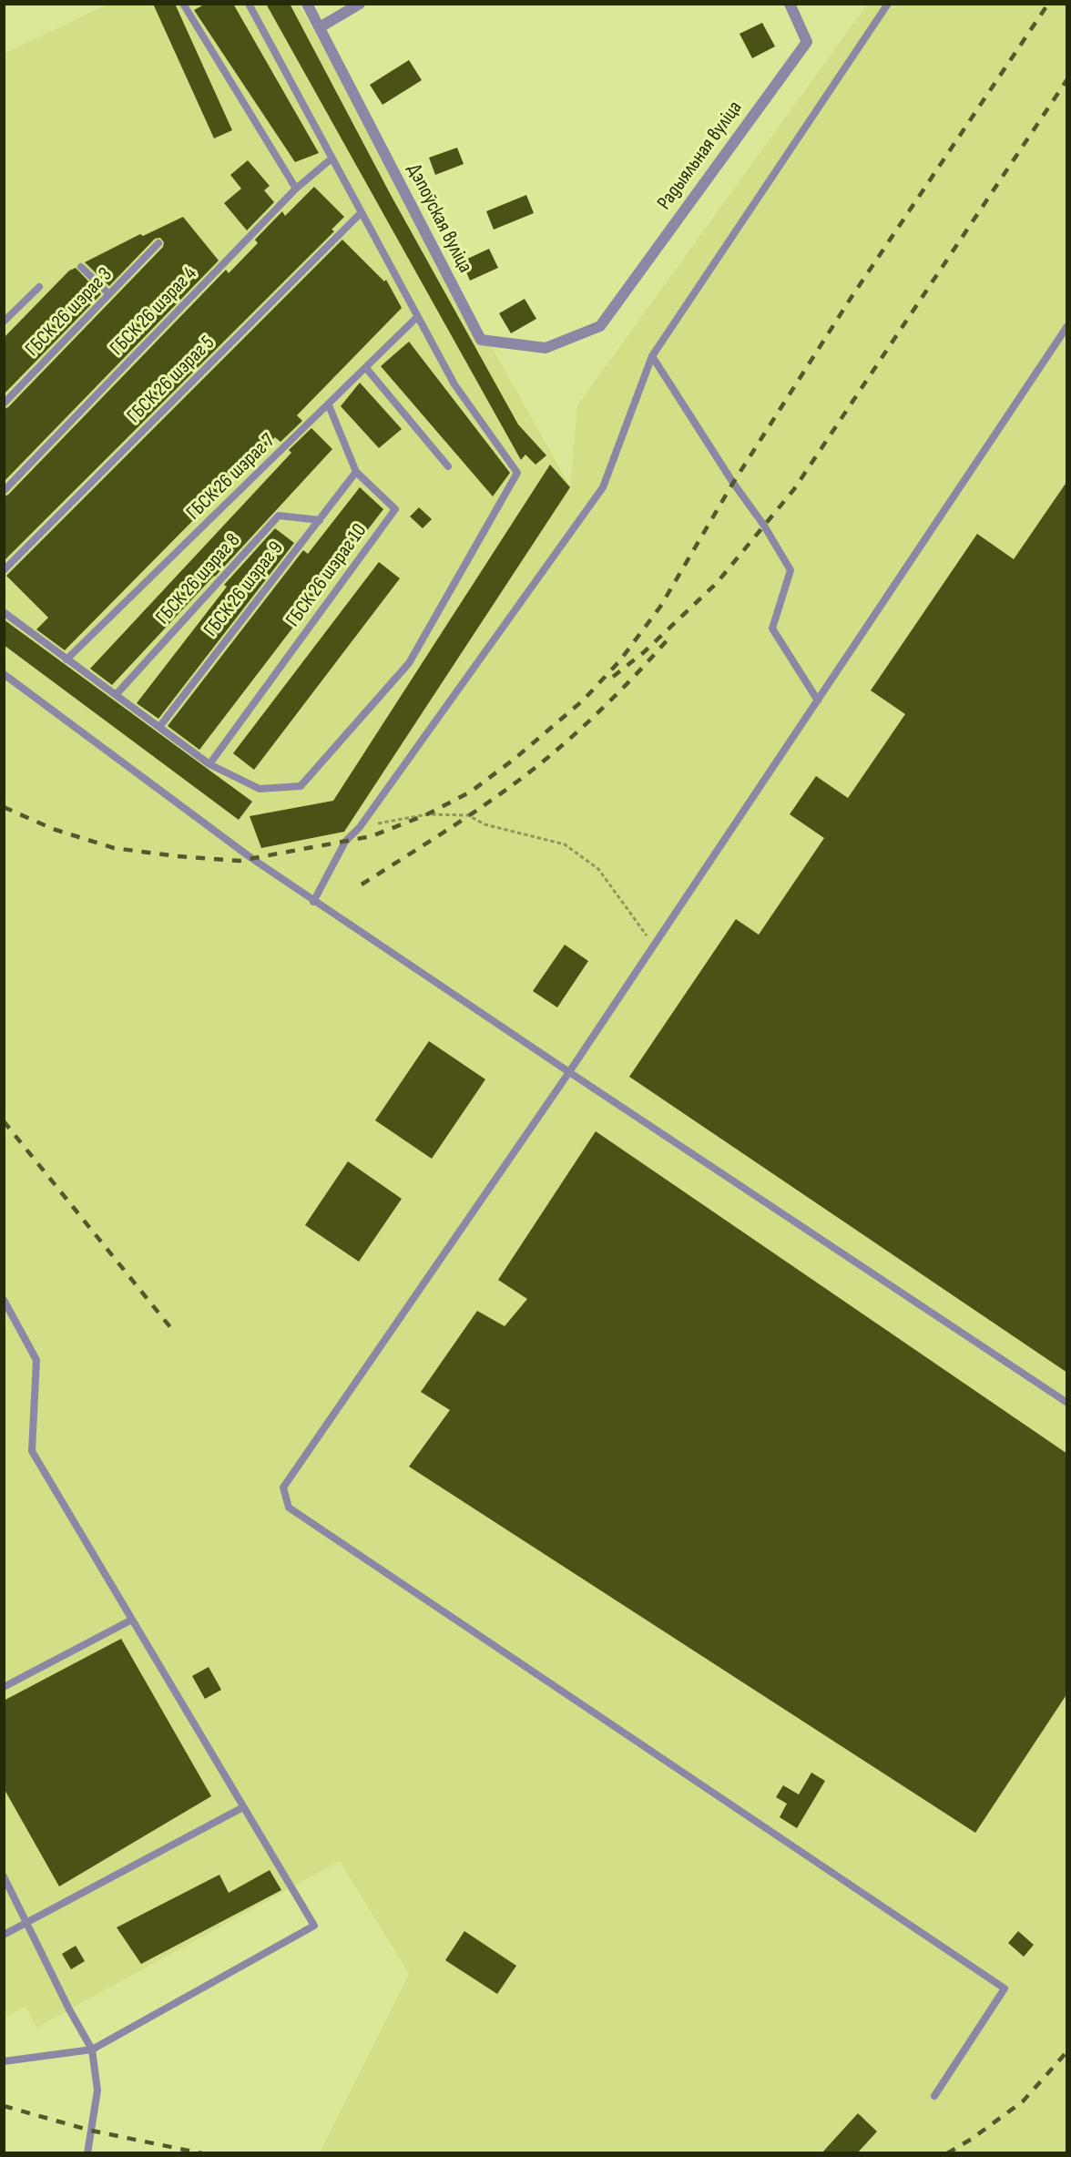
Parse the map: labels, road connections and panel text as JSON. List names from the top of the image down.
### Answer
{
  "streets": {
    "street": ["Радыяльная вуліца", "Дэпоўская вуліца"],
    "lane": [
      "ГБСК 26 шэраг 4",
      "ГБСК 26 шэраг 3",
      "ГБСК 26 шэраг 5",
      "ГБСК 26 шэраг 7",
      "ГБСК 26 шэраг 10",
      "ГБСК 26 шэраг 8",
      "ГБСК 26 шэраг 9"
    ]
  },
  "crossings": [
    ["Радыяльная вуліца", "Дэпоўская вуліца"],
    ["ГБСК 26 шэраг 7", "ГБСК 26 шэраг 10"],
    ["ГБСК 26 шэраг 10", "ГБСК 26 шэраг 9"],
    ["ГБСК 26 шэраг 8", "ГБСК 26 шэраг 9"]
  ]
}
